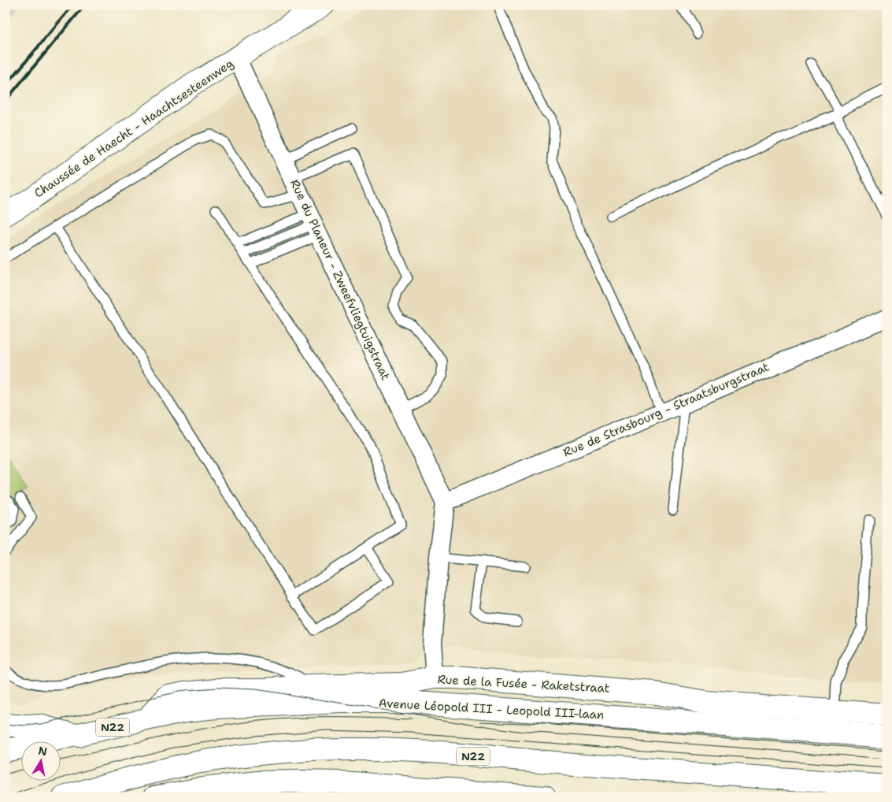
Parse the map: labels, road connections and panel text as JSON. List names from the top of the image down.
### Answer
{
  "streets": {
    "main road": [
      "Chaussée de Haecht - Haachtsesteenweg",
      "Rue de la Fusée - Raketstraat",
      "Avenue Léopold III - Leopold III-laan",
      "N22"
    ],
    "street": ["Rue du Planeur - Zweefvliegtuigstraat", "Rue de Strasbourg - Straatsburgstraat"]
  },
  "crossings": [
    ["Chaussée de Haecht - Haachtsesteenweg", "Rue du Planeur - Zweefvliegtuigstraat"],
    ["Rue du Planeur - Zweefvliegtuigstraat", "Rue de Strasbourg - Straatsburgstraat"],
    ["Rue de la Fusée - Raketstraat", "Avenue Léopold III - Leopold III-laan"]
  ],
  "north": "top"
}
